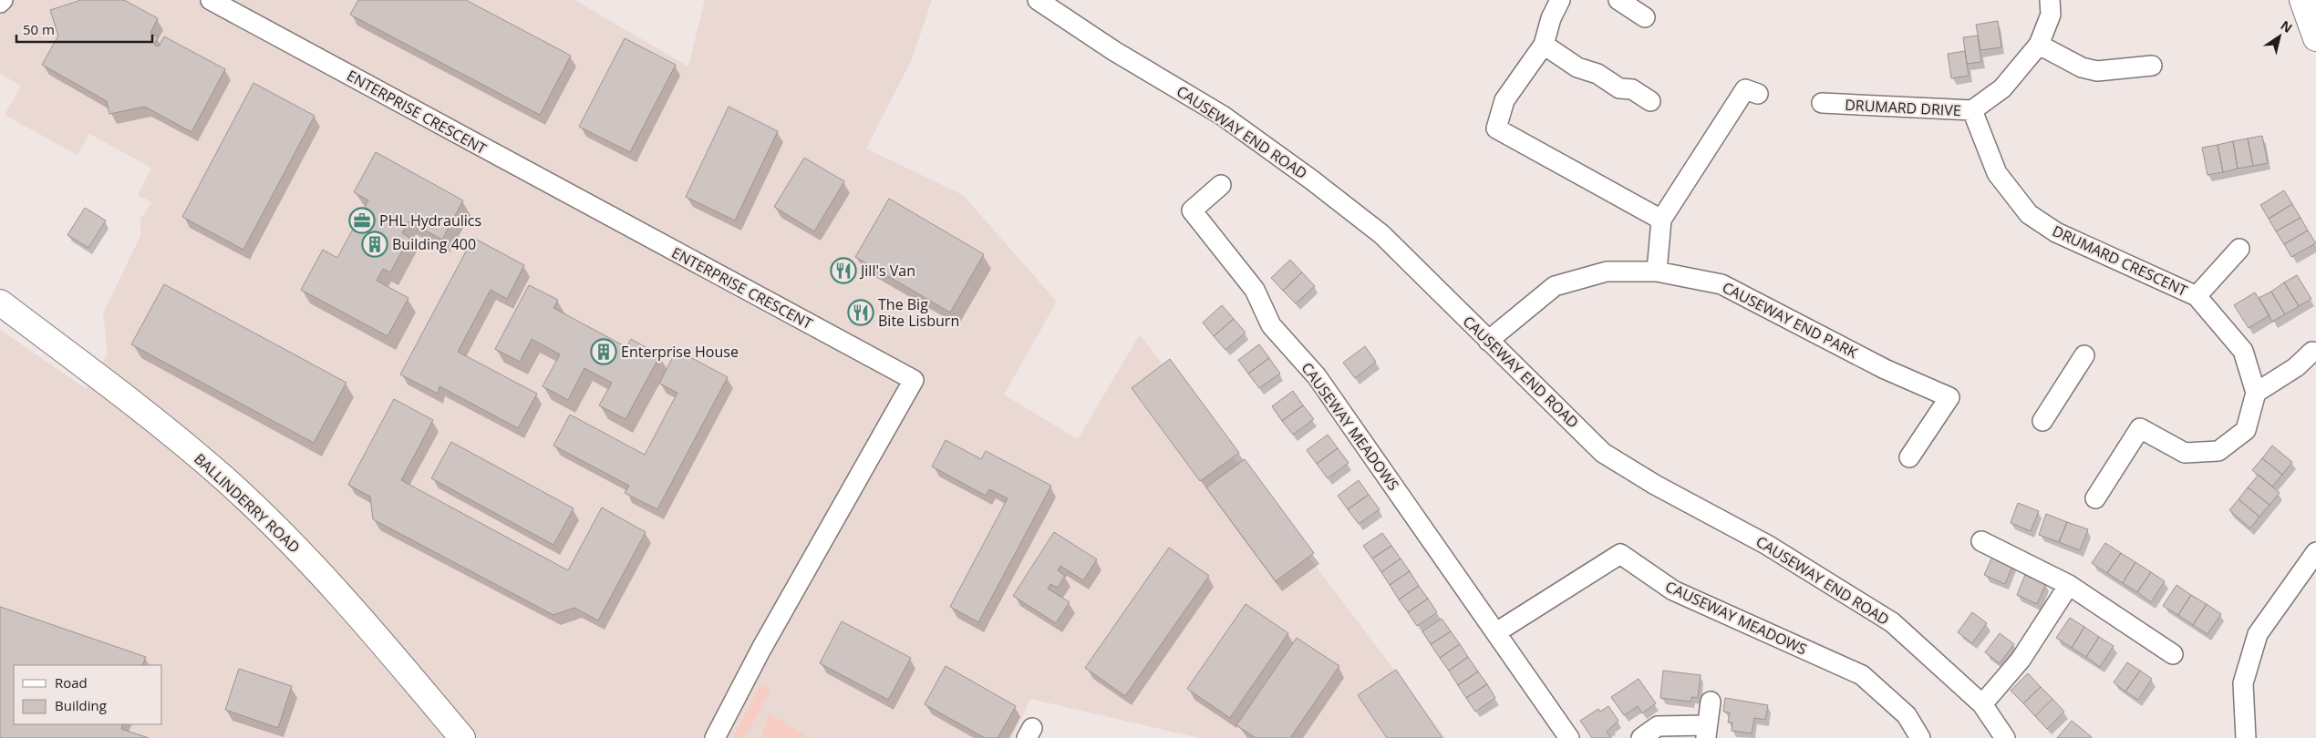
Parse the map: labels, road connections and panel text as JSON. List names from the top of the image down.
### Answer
{
  "streets": {
    "main road": ["BALLINDERRY ROAD"],
    "street": [
      "DRUMARD DRIVE",
      "ENTERPRISE CRESCENT",
      "CAUSEWAY END ROAD",
      "DRUMARD CRESCENT",
      "CAUSEWAY END PARK",
      "CAUSEWAY MEADOWS"
    ]
  },
  "crossings": [
    ["DRUMARD DRIVE", "DRUMARD CRESCENT"],
    ["CAUSEWAY END ROAD", "CAUSEWAY END PARK"]
  ],
  "places": {
    "office": ["PHL Hydraulics"],
    "building": ["Building 400", "Enterprise House"],
    "restaurant": ["Jill's Van", "The Big Bite Lisburn"]
  },
  "legend": ["Road", "Building"],
  "scale_bar": "50 m",
  "north": "top right"
}
